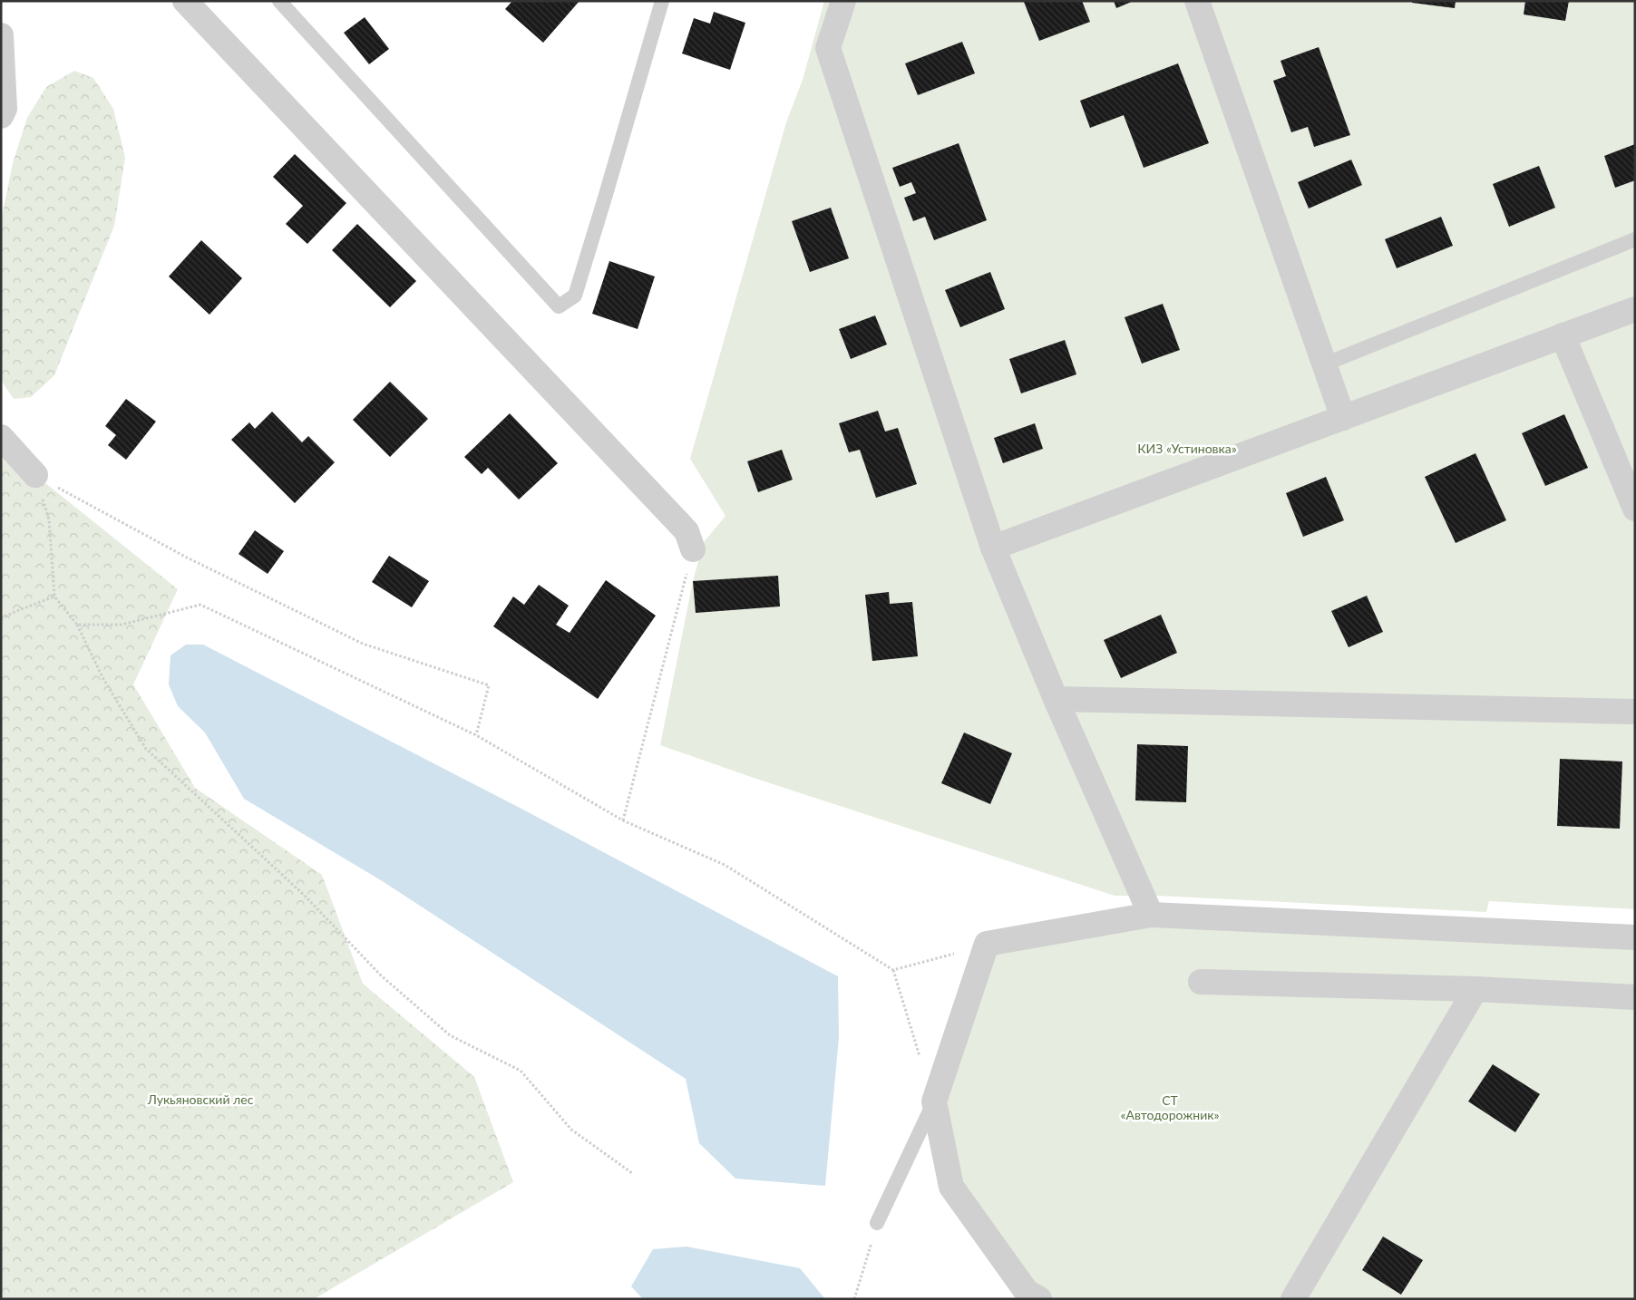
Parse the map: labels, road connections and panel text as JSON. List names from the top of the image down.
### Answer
{
  "parks": ["КИЗ «Устиновка»", "Лукьяновский лес", "СТ «Автодорожник»"]
}
